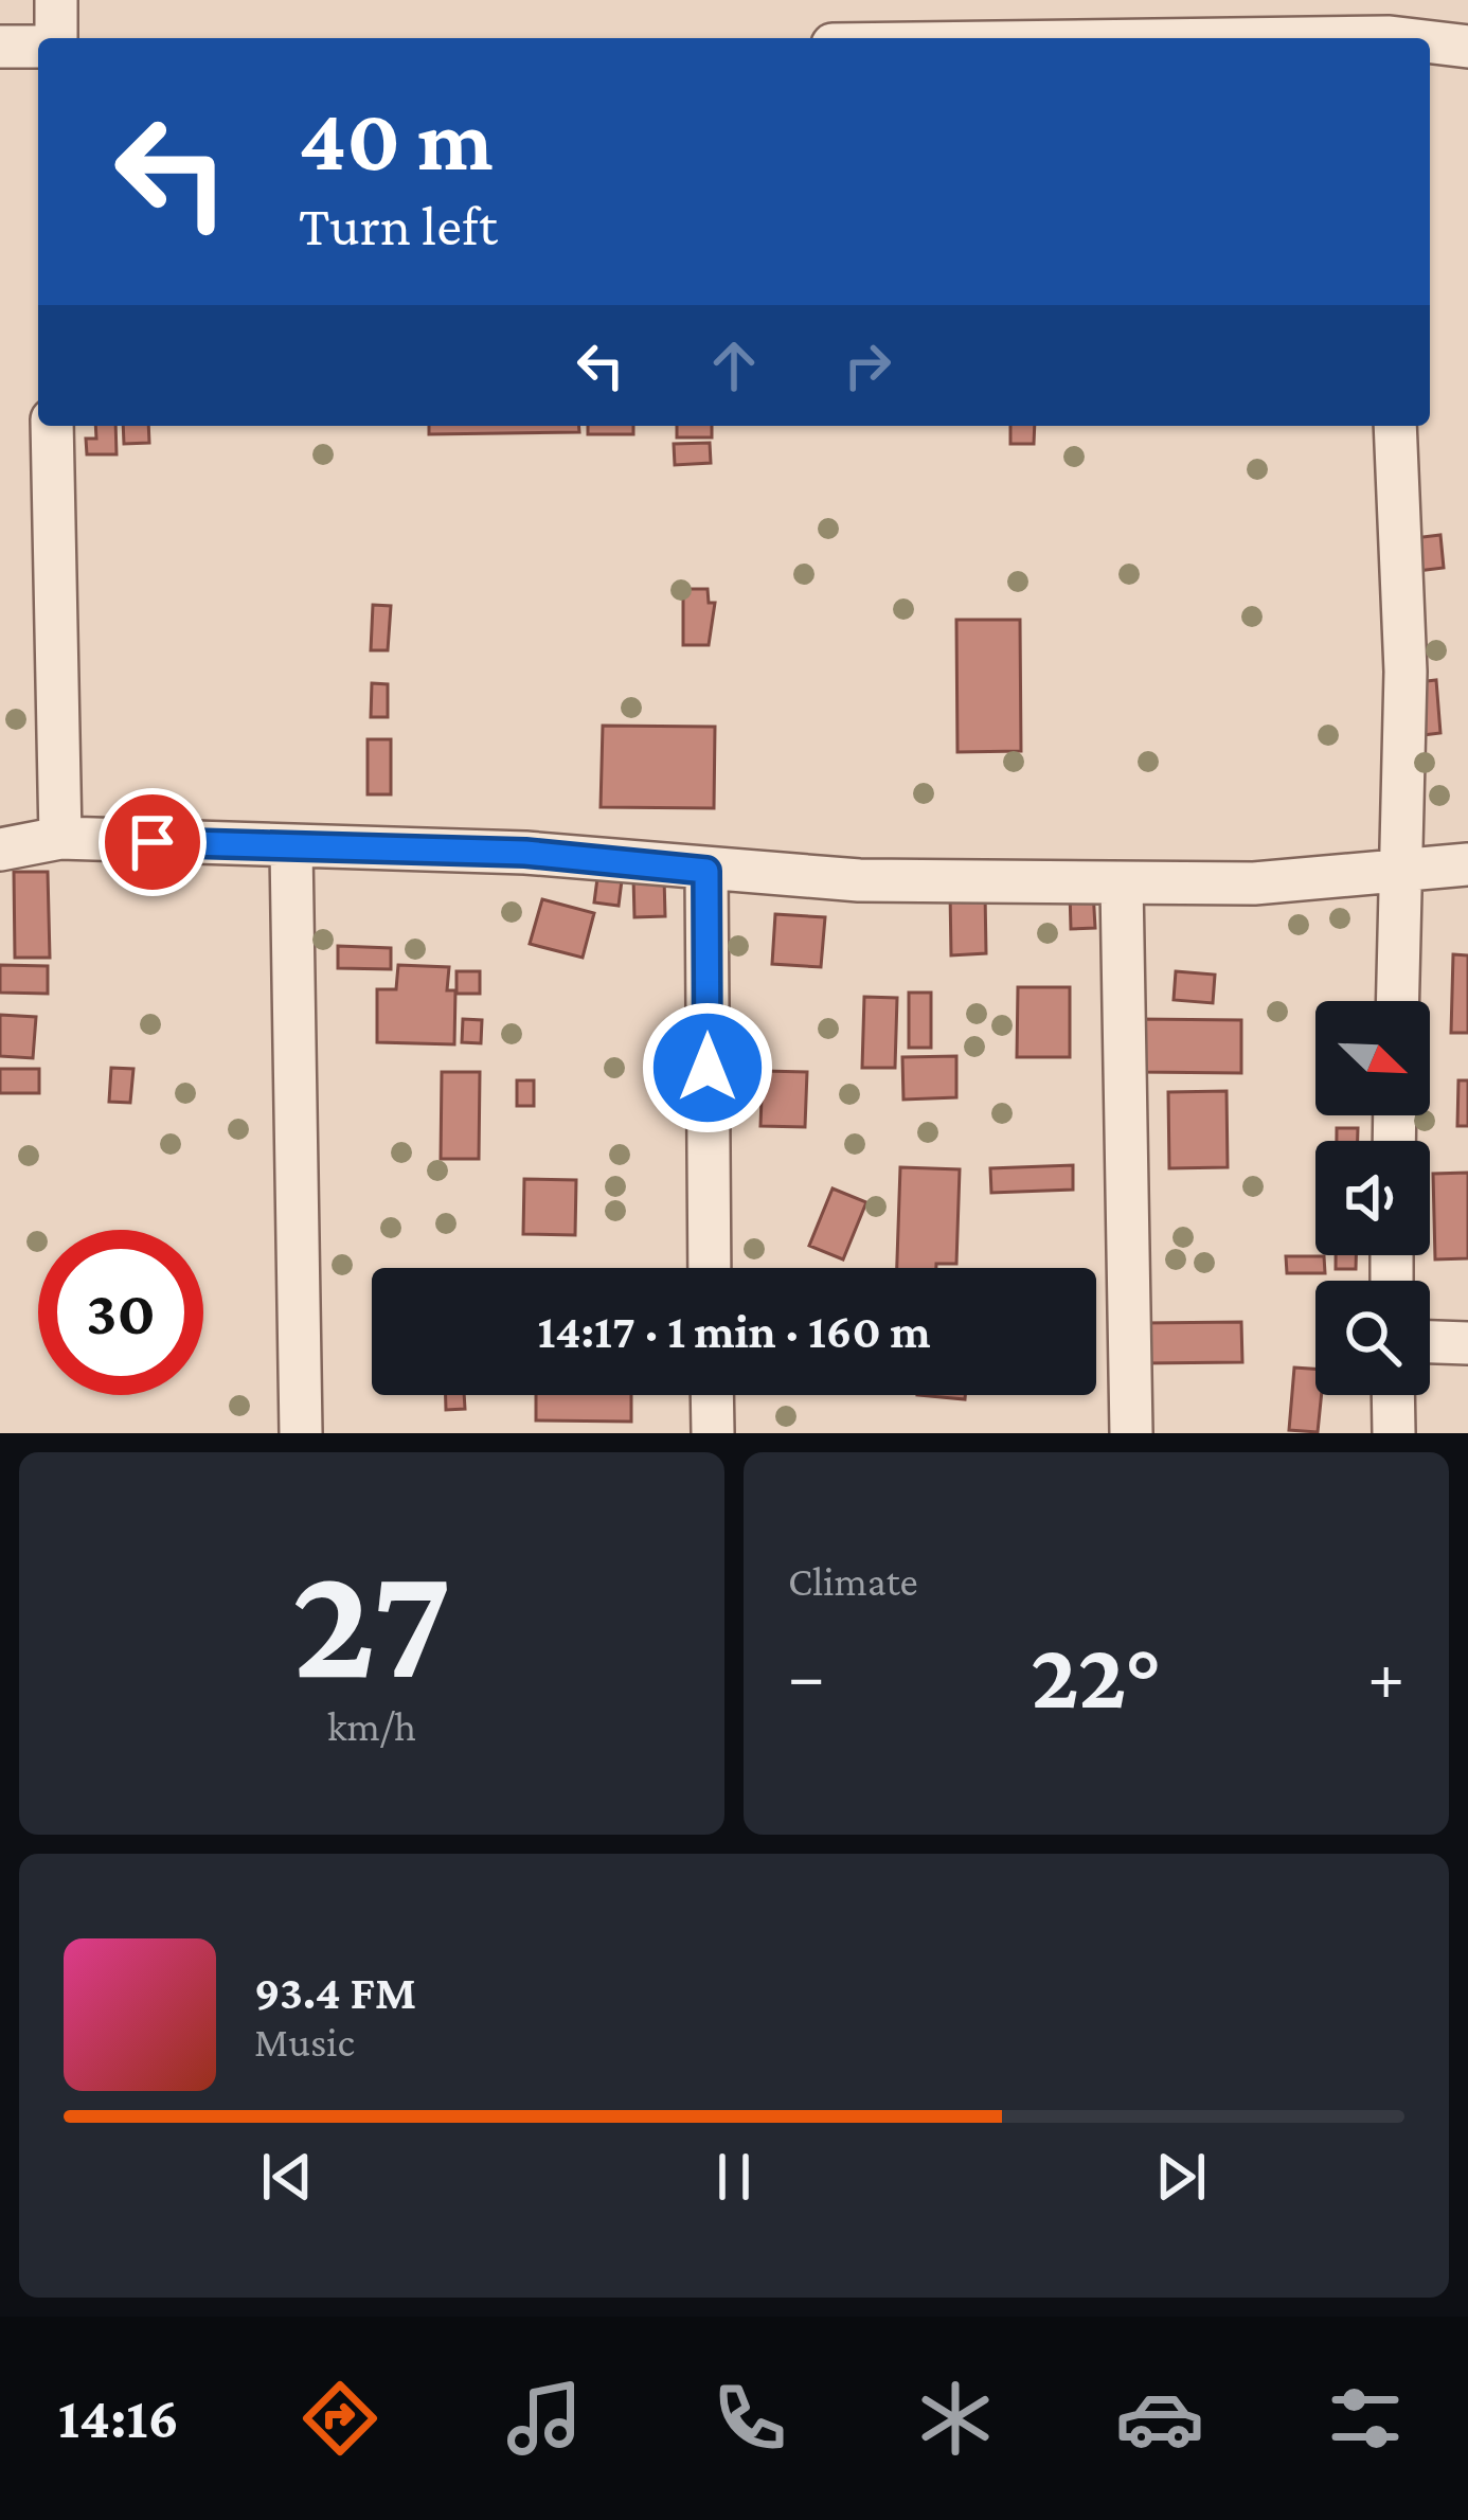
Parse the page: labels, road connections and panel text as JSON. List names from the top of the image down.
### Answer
{
  "north": "bottom right",
  "page": {
    "turn": ["40 m", "Turn left"],
    "limit": "30",
    "trip": "14:17 · 1 min · 160 m",
    "tile": [
      ["27", "km/h"],
      "Climate"
    ],
    "heat": ["−", "22°", "+"],
    "song": ["93.4 FM", "Music"],
    "tabs": "14:16"
  }
}
